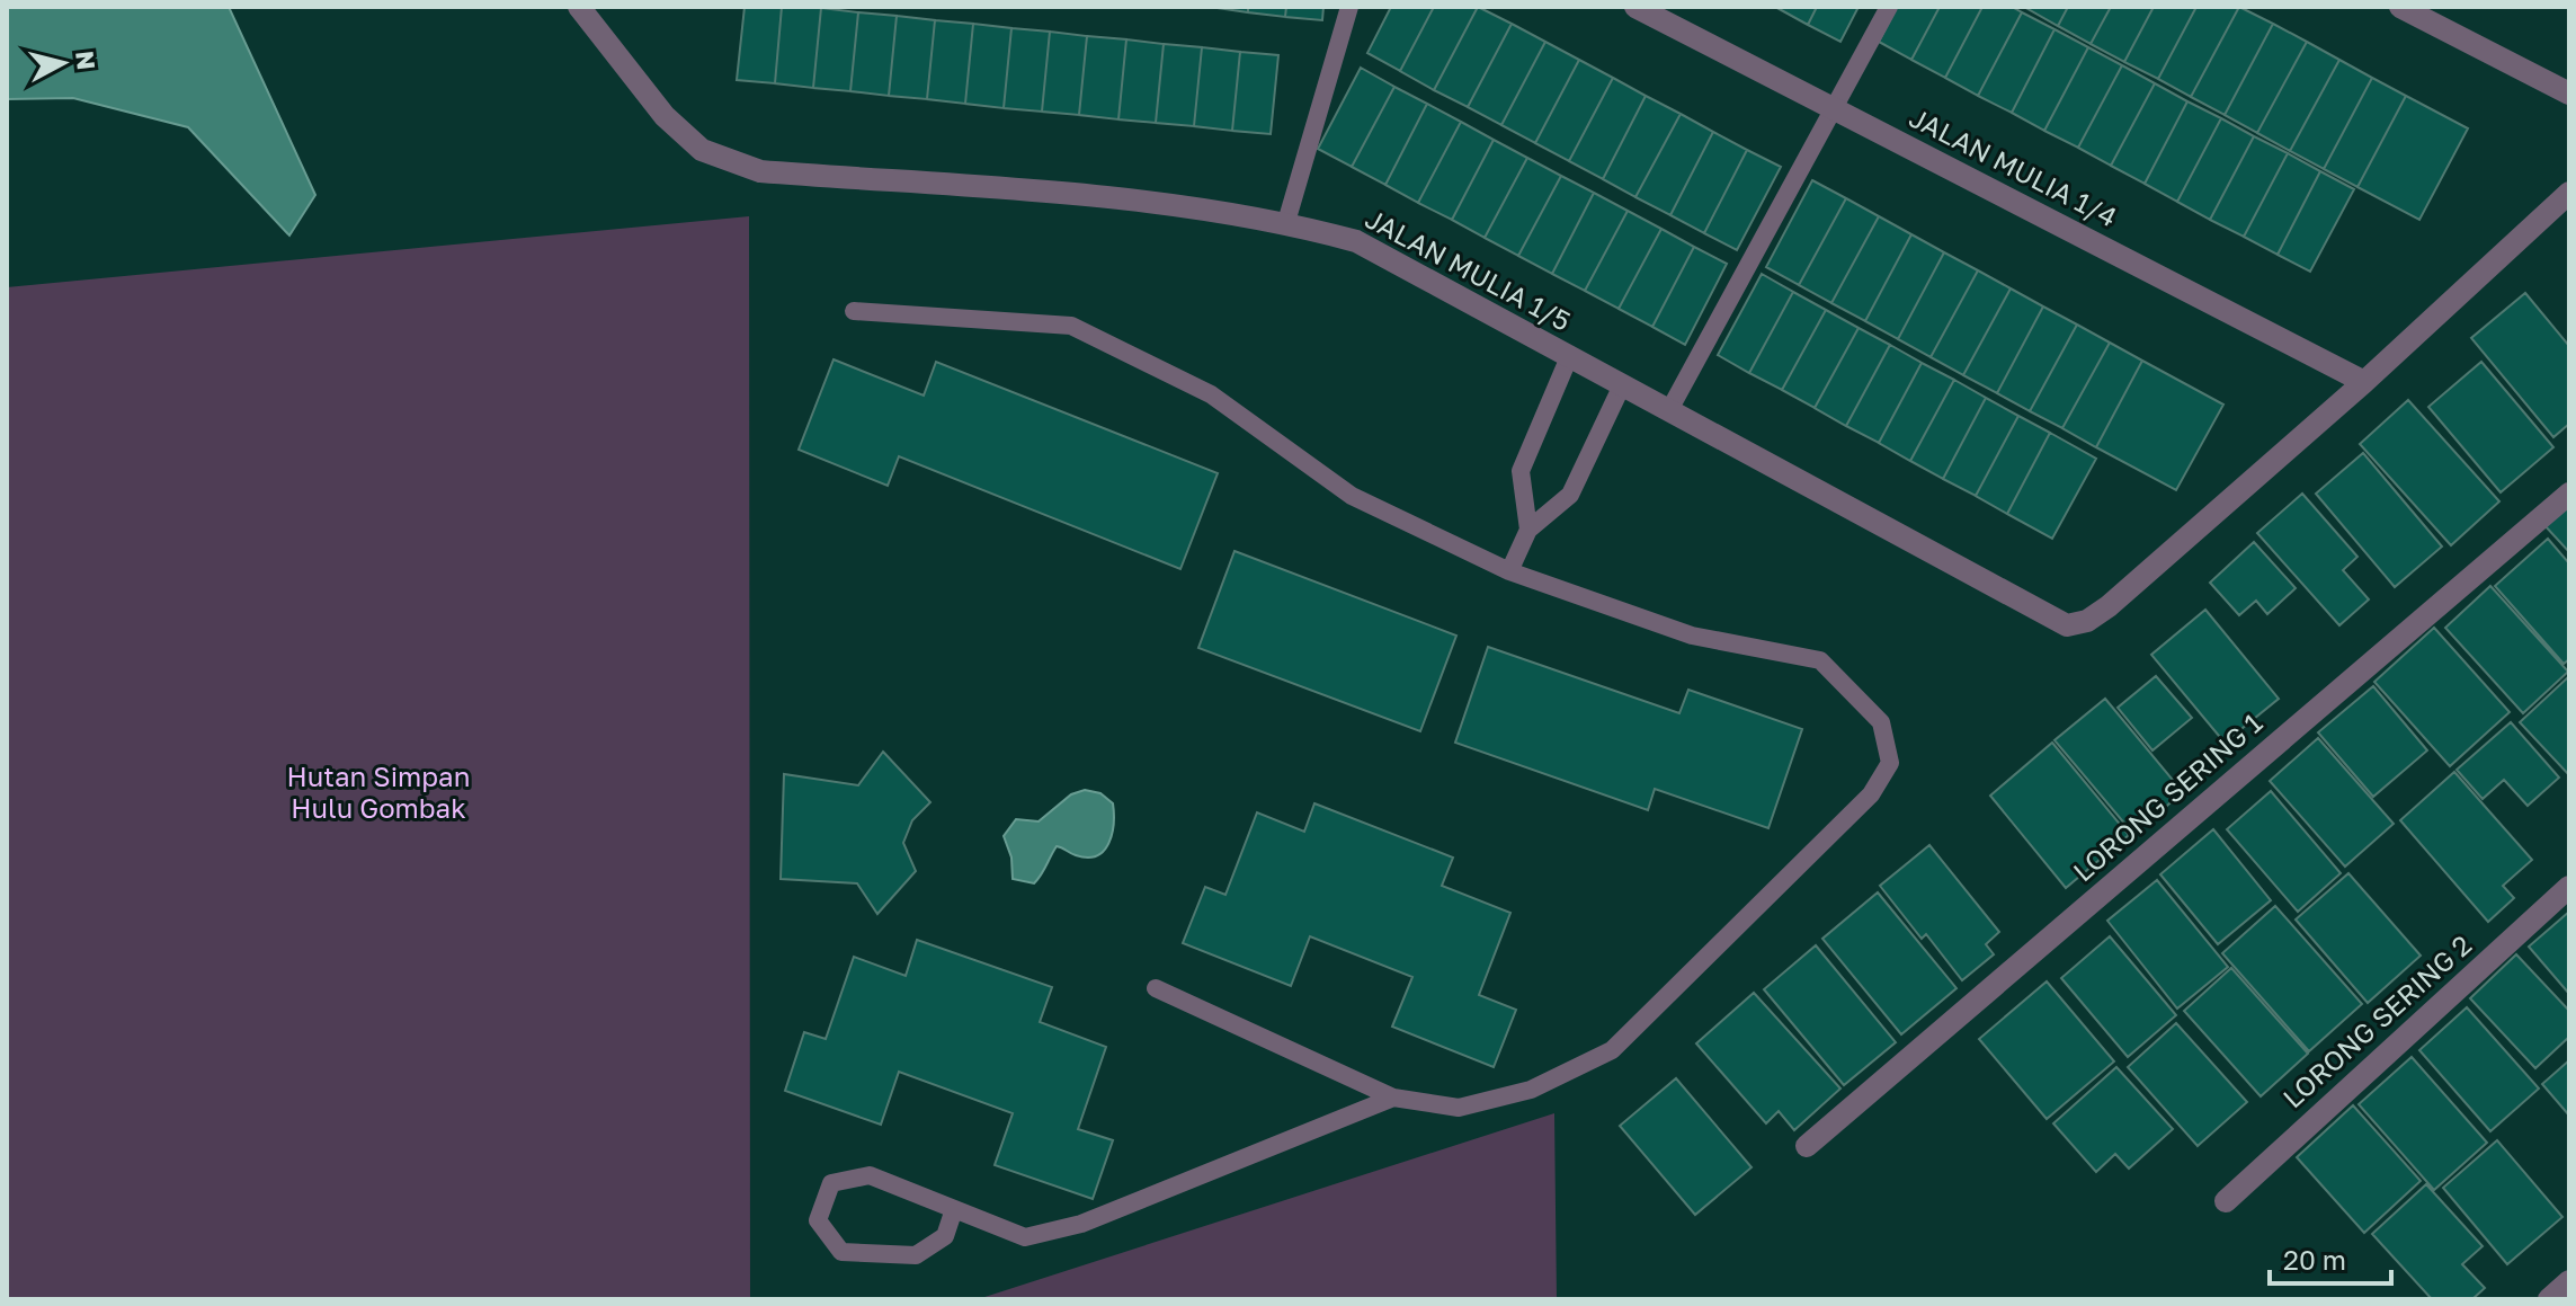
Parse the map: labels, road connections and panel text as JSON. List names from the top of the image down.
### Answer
{
  "streets": {
    "street": [
      "JALAN MULIA 1/4",
      "JALAN MULIA 1/5",
      "LORONG SERING 1",
      "LORONG SERING 2"
    ]
  },
  "crossings": [
    ["JALAN MULIA 1/4", "JALAN MULIA 1/5"]
  ],
  "parks": ["Hutan Simpan Hulu Gombak"],
  "scale_bar": "20 m",
  "north": "right"
}
